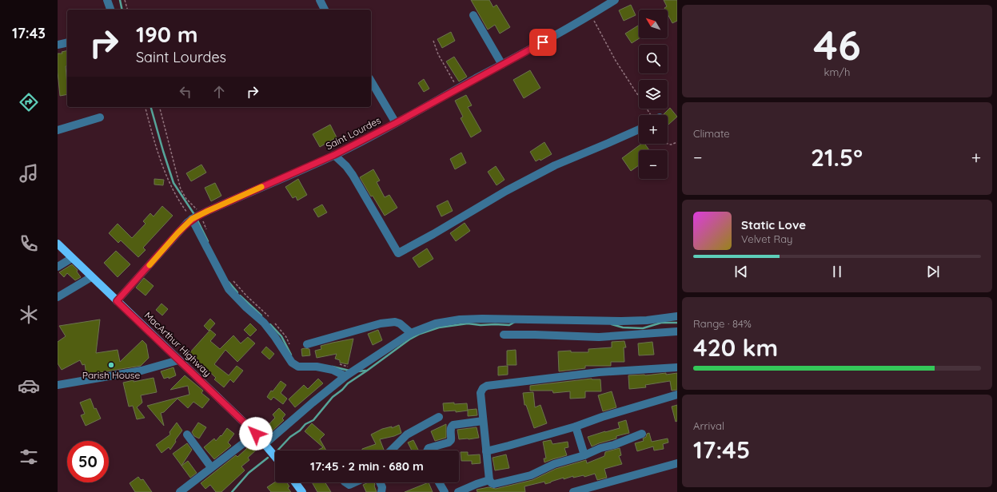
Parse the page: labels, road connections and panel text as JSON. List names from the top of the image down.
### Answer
{
  "streets": {
    "main road": ["MacArthur Highway"],
    "street": ["Saint Lourdes"]
  },
  "crossings": [
    ["Saint Lourdes", "MacArthur Highway"]
  ],
  "places": ["Parish House"],
  "north": "top left",
  "page": {
    "tabs": "17:43",
    "tile": [
      ["46", "km/h"],
      "Climate",
      ["Range · 84%", "420 km"],
      ["Arrival", "17:45"]
    ],
    "map_buttons": ["+", "−"],
    "turn": ["190 m", "Saint Lourdes"],
    "heat": ["−", "21.5°", "+"],
    "song": ["Static Love", "Velvet Ray"],
    "limit": "50",
    "trip": "17:45 · 2 min · 680 m"
  }
}
